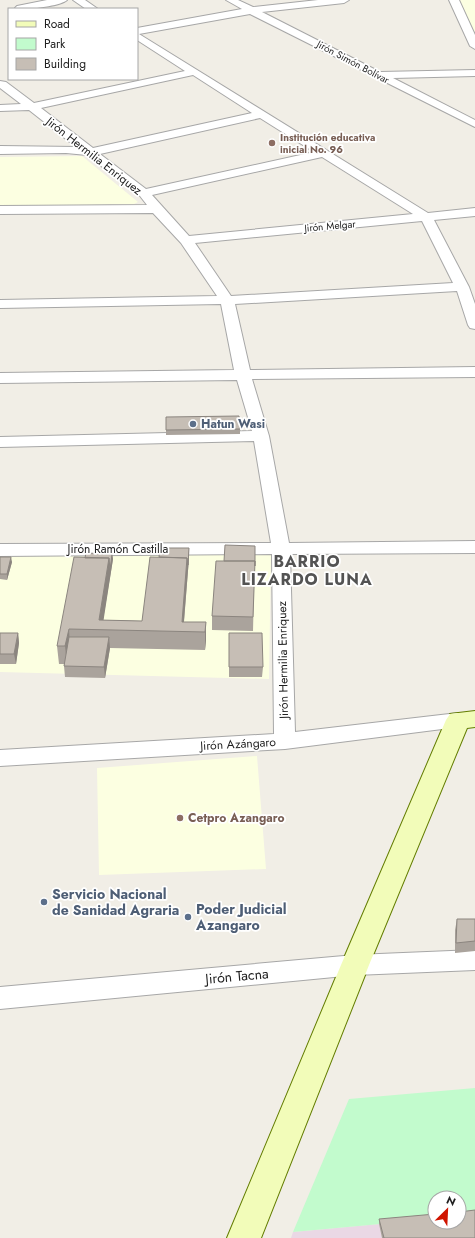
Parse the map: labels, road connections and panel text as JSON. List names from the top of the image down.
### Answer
{
  "streets": {
    "street": [
      "Jirón Simón Bolívar",
      "Jirón Hermilia Enriquez",
      "Jirón Melgar",
      "Jirón Ramón Castilla",
      "Jirón Azángaro",
      "Jirón Tacna"
    ]
  },
  "crossings": [
    ["Jirón Hermilia Enriquez", "Jirón Melgar"],
    ["Jirón Hermilia Enriquez", "Jirón Ramón Castilla"],
    ["Jirón Hermilia Enriquez", "Jirón Azángaro"]
  ],
  "districts": ["BARRIO LIZARDO LUNA"],
  "places": [
    "Institución educativa inicial No. 96",
    "Hatun Wasi",
    "Cetpro Azangaro",
    "Servicio Nacional de Sanidad Agraria",
    "Poder Judicial Azangaro"
  ],
  "legend": ["Road", "Park", "Building"],
  "north": "top right"
}
